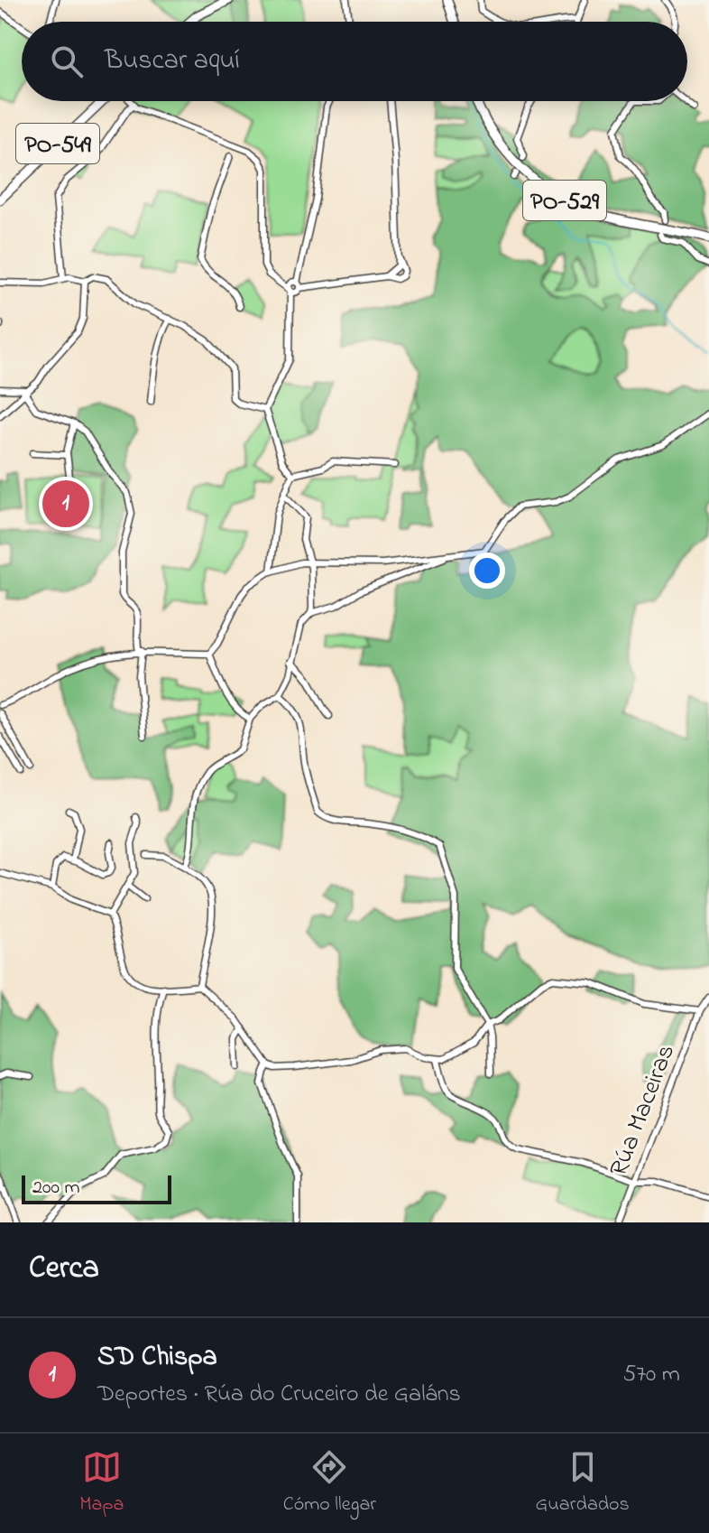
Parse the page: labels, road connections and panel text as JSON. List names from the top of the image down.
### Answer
{
  "streets": {
    "main road": ["PO-549", "PO-529"],
    "street": ["Rúa Maceiras"]
  },
  "scale_bar": "200 m",
  "page": {
    "search": "Buscar aquí",
    "pins": "1",
    "scale": "200 m",
    "heading": "Cerca",
    "list": [
      {
        "mark": "1",
        "name": "SD Chispa",
        "note": "Deportes · Rúa do Cruceiro de Galáns",
        "value": "570 m"
      }
    ],
    "nav": ["Mapa", "Cómo llegar", "Guardados"]
  }
}
